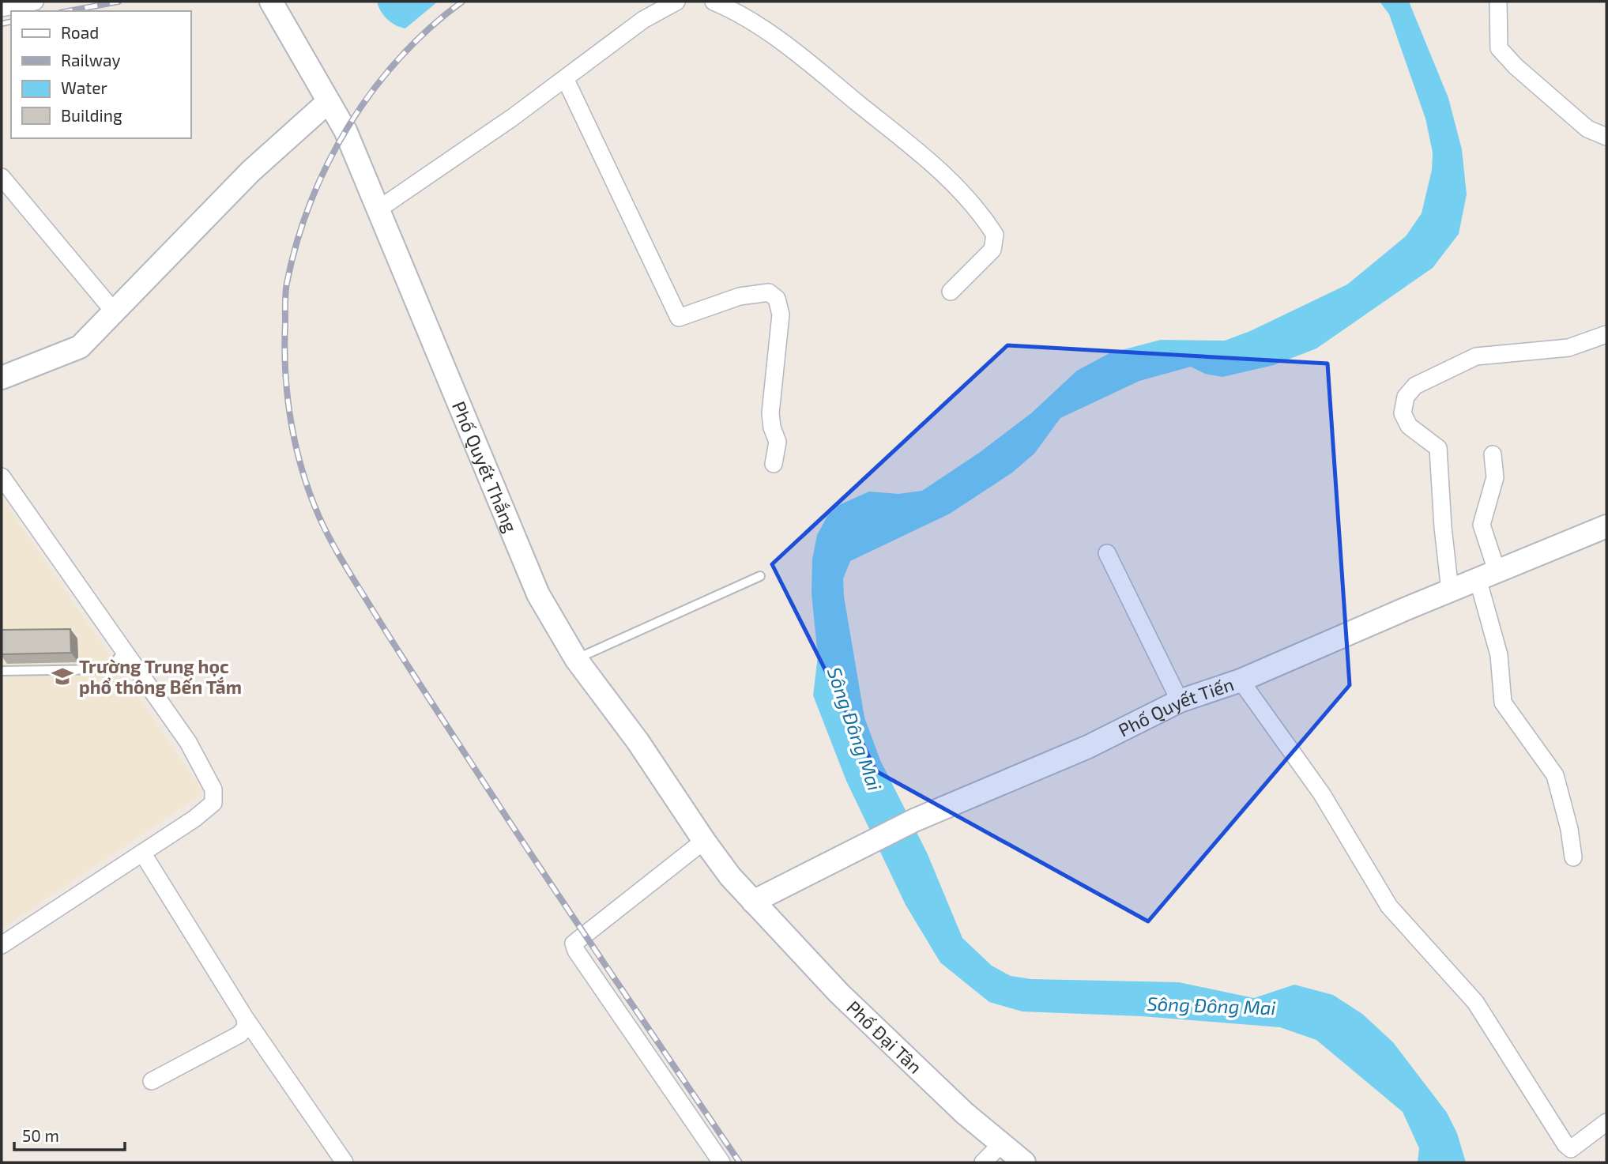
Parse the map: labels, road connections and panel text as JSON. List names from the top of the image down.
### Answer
{
  "streets": {
    "main road": ["Phố Quyết Thắng", "Phố Quyết Tiến", "Phố Đại Tân"]
  },
  "crossings": [
    ["Phố Quyết Thắng", "Phố Quyết Tiến"],
    ["Phố Quyết Thắng", "Phố Đại Tân"],
    ["Phố Quyết Tiến", "Phố Đại Tân"]
  ],
  "water": ["Sông Đông Mai"],
  "places": {
    "school or university": ["Trường Trung học phổ thông Bến Tắm"]
  },
  "legend": [
    "Road",
    "Railway",
    "Water",
    "Building"
  ],
  "scale_bar": "50 m"
}
